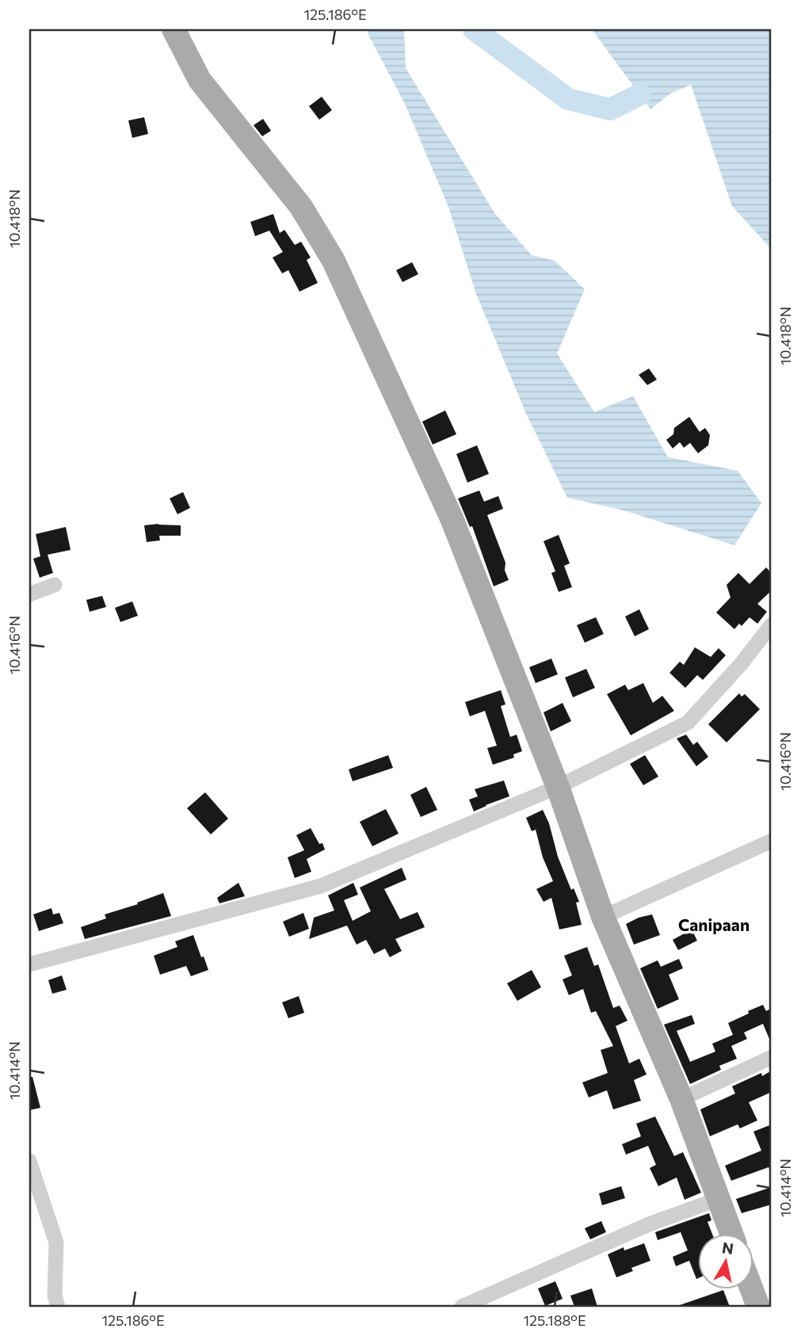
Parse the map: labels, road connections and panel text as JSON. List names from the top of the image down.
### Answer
{
  "districts": ["Canipaan"],
  "north": "top",
  "coordinates": [
    "125.186°E",
    "10.418°N",
    "10.416°N",
    "10.414°N",
    "125.188°E"
  ]
}
